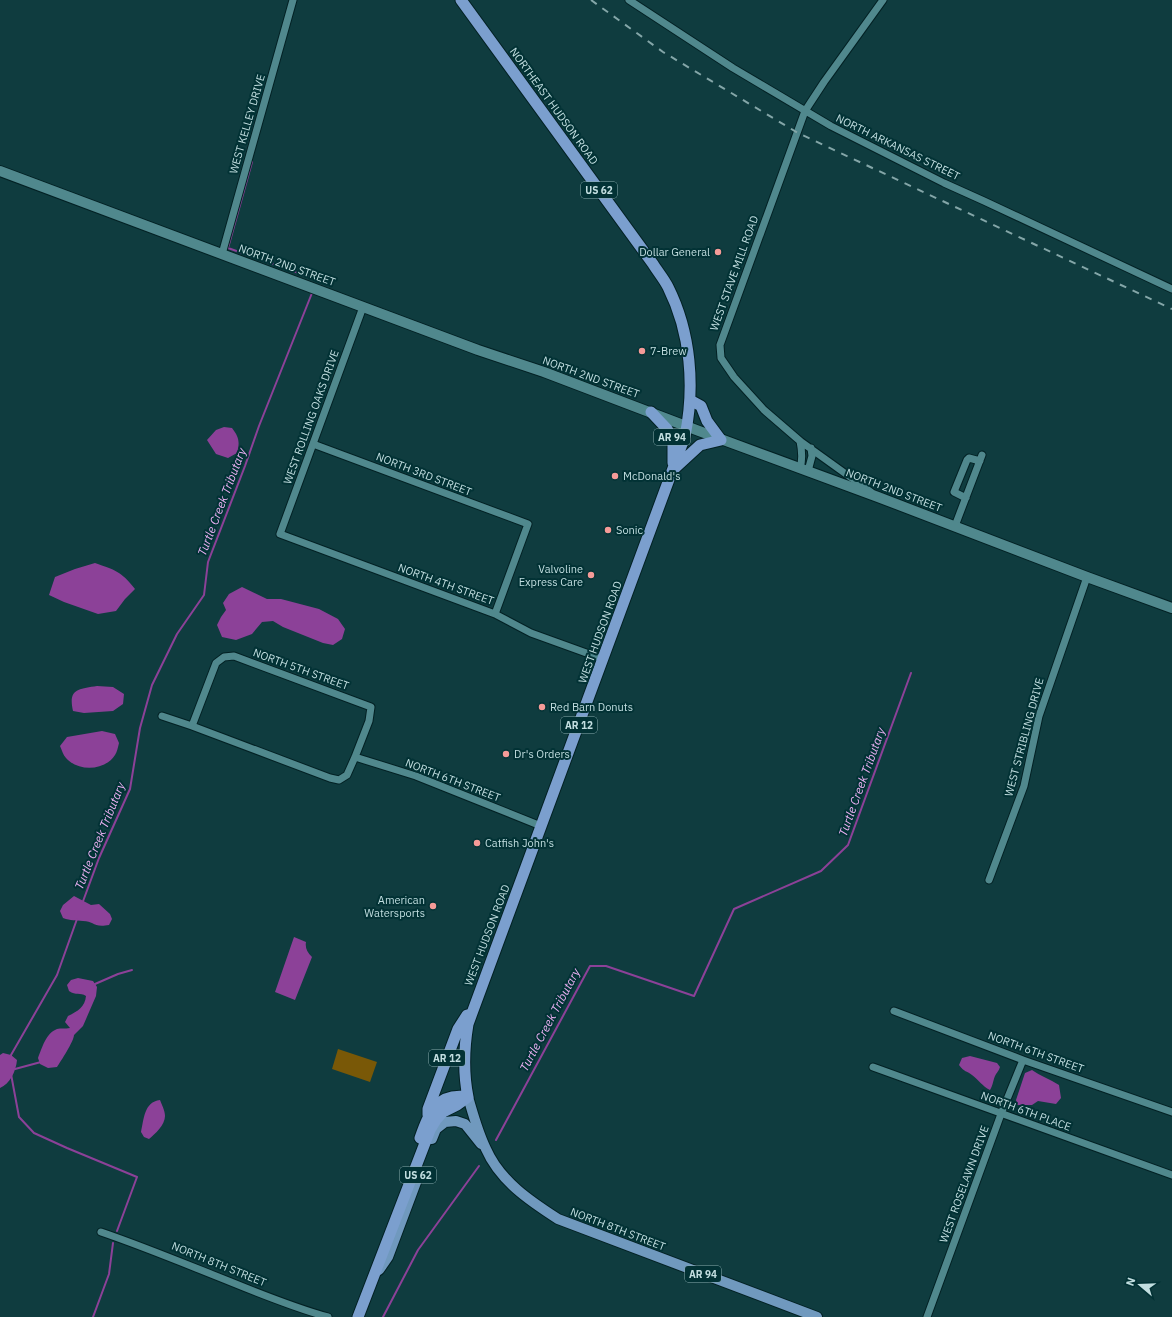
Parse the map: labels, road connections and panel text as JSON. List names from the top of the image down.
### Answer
{
  "streets": {
    "highway": [
      "NORTHEAST HUDSON ROAD",
      "US 62",
      "AR 94",
      "WEST HUDSON ROAD",
      "AR 12"
    ],
    "main road": ["NORTH 2ND STREET", "NORTH 8TH STREET"],
    "street": [
      "WEST KELLEY DRIVE",
      "NORTH ARKANSAS STREET",
      "WEST STAVE MILL ROAD",
      "WEST ROLLING OAKS DRIVE",
      "NORTH 3RD STREET",
      "NORTH 4TH STREET",
      "NORTH 5TH STREET",
      "WEST STRIBLING DRIVE",
      "NORTH 6TH STREET",
      "NORTH 6TH PLACE",
      "WEST ROSELAWN DRIVE"
    ]
  },
  "crossings": [
    ["NORTHEAST HUDSON ROAD", "NORTH 2ND STREET"],
    ["NORTHEAST HUDSON ROAD", "WEST HUDSON ROAD"],
    ["WEST KELLEY DRIVE", "NORTH 2ND STREET"],
    ["NORTH ARKANSAS STREET", "WEST STAVE MILL ROAD"],
    ["US 62", "WEST HUDSON ROAD"],
    ["US 62", "AR 12"],
    ["US 62", "NORTH 8TH STREET"],
    ["NORTH 2ND STREET", "WEST STAVE MILL ROAD"],
    ["NORTH 2ND STREET", "WEST ROLLING OAKS DRIVE"],
    ["NORTH 2ND STREET", "AR 94"],
    ["NORTH 2ND STREET", "WEST HUDSON ROAD"],
    ["NORTH 2ND STREET", "AR 12"],
    ["NORTH 2ND STREET", "WEST STRIBLING DRIVE"],
    ["WEST ROLLING OAKS DRIVE", "NORTH 3RD STREET"],
    ["WEST ROLLING OAKS DRIVE", "NORTH 4TH STREET"],
    ["AR 94", "WEST HUDSON ROAD"],
    ["AR 94", "AR 12"],
    ["NORTH 3RD STREET", "NORTH 4TH STREET"],
    ["NORTH 4TH STREET", "WEST HUDSON ROAD"],
    ["WEST HUDSON ROAD", "AR 12"],
    ["WEST HUDSON ROAD", "NORTH 6TH STREET"],
    ["WEST HUDSON ROAD", "NORTH 8TH STREET"],
    ["NORTH 5TH STREET", "NORTH 6TH STREET"],
    ["NORTH 6TH STREET", "WEST ROSELAWN DRIVE"],
    ["NORTH 6TH PLACE", "WEST ROSELAWN DRIVE"]
  ],
  "water": ["Turtle Creek Tributary"],
  "places": [
    "Dollar General",
    "7-Brew",
    "McDonald's",
    "Sonic",
    "Valvoline Express Care",
    "Red Barn Donuts",
    "Dr's Orders",
    "Catfish John's",
    "American Watersports"
  ],
  "north": "left"
}
